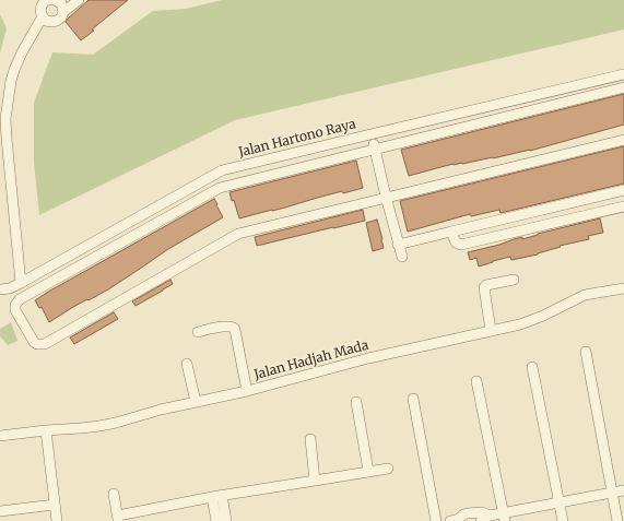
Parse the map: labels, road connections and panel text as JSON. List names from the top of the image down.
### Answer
{
  "streets": {
    "street": ["Jalan Hartono Raya", "Jalan Hadjah Mada"]
  }
}
